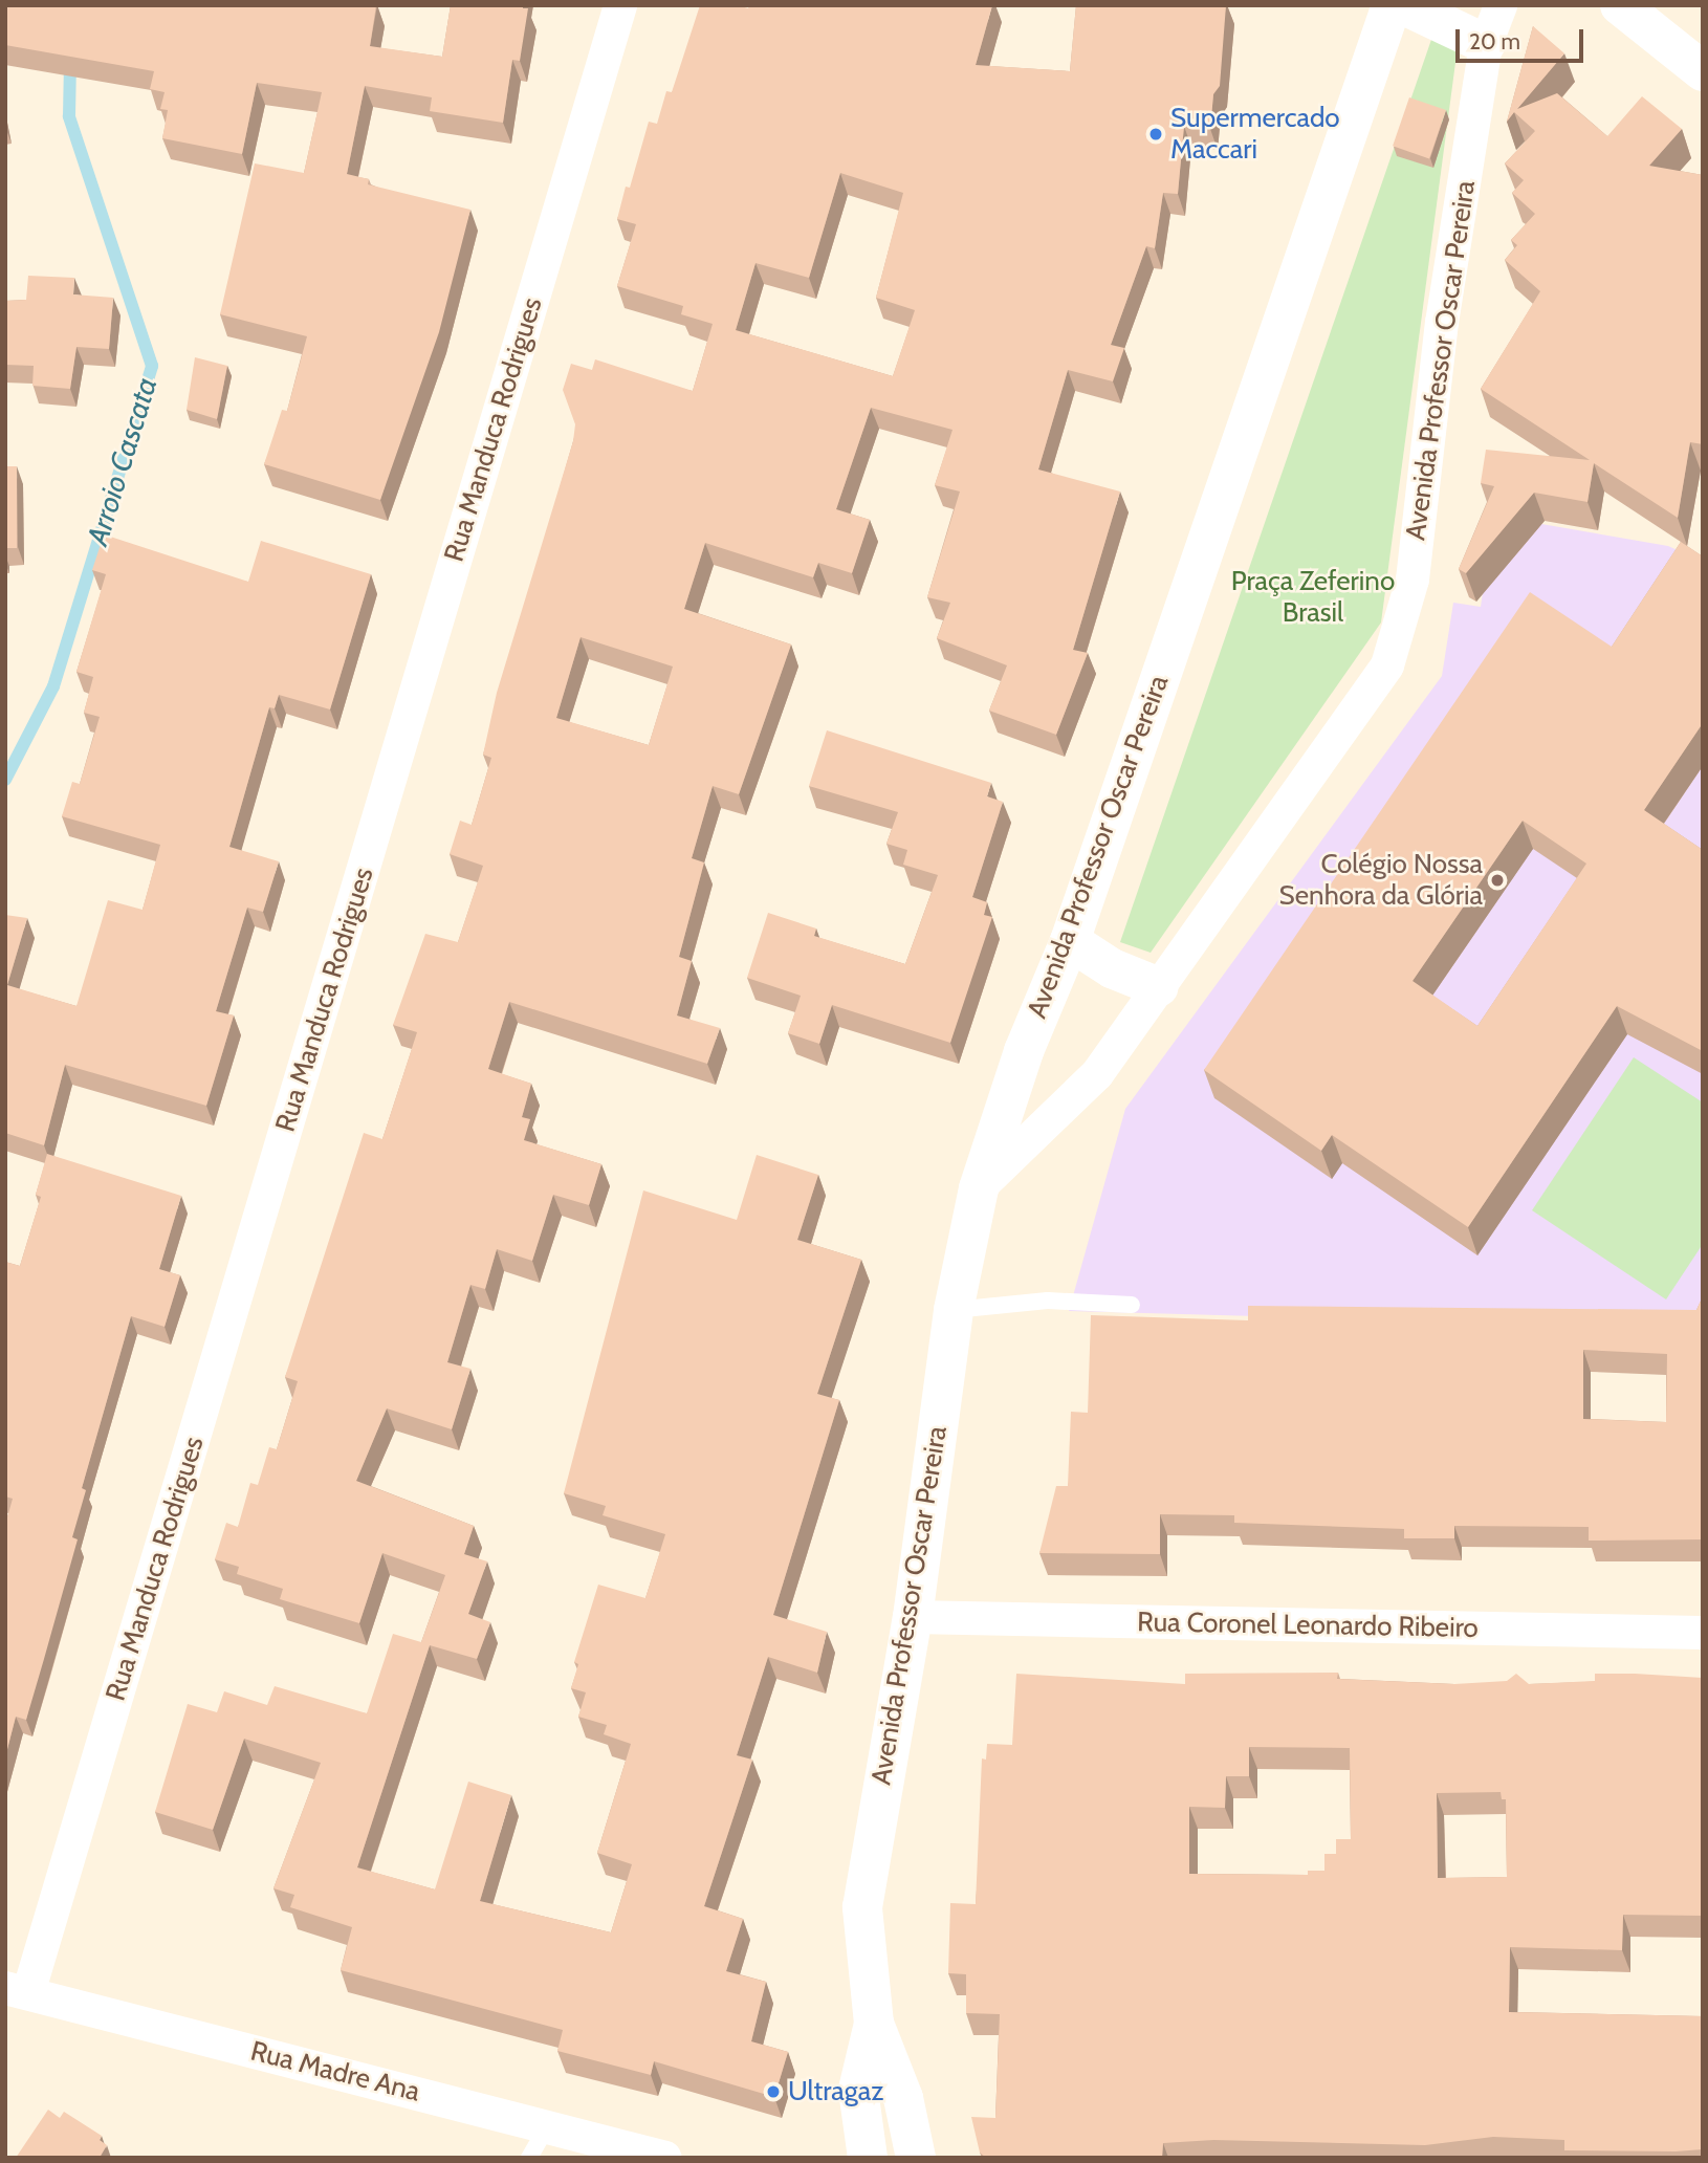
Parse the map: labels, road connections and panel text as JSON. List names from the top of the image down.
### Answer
{
  "streets": {
    "main road": ["Avenida Professor Oscar Pereira"],
    "street": ["Rua Manduca Rodrigues", "Rua Coronel Leonardo Ribeiro", "Rua Madre Ana"]
  },
  "crossings": [
    ["Avenida Professor Oscar Pereira", "Rua Coronel Leonardo Ribeiro"],
    ["Rua Manduca Rodrigues", "Rua Madre Ana"]
  ],
  "water": ["Arroio Cascata"],
  "parks": ["Praça Zeferino Brasil"],
  "places": ["Supermercado Maccari", "Colégio Nossa Senhora da Glória", "Ultragaz"],
  "scale_bar": "20 m"
}
